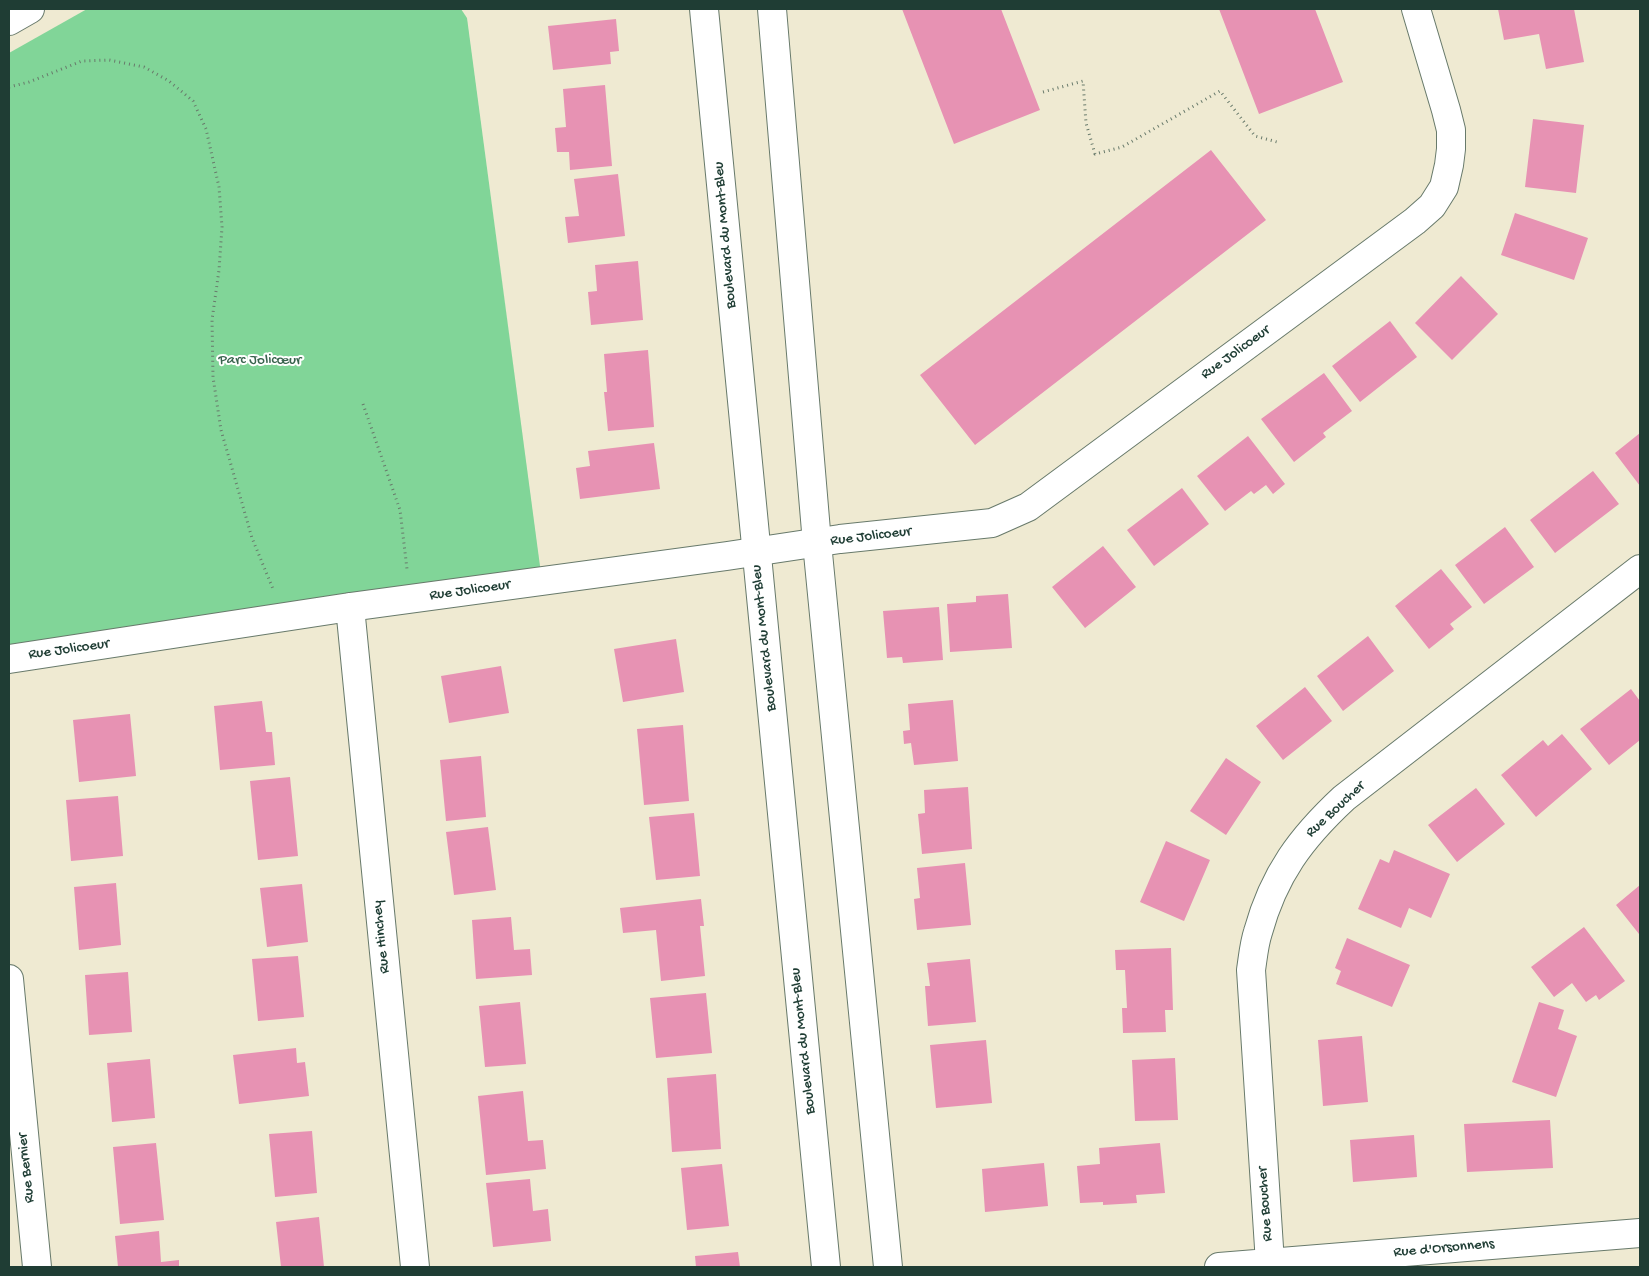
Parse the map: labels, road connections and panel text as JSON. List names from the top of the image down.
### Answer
{
  "streets": {
    "street": [
      "Boulevard du Mont-Bleu",
      "Rue Jolicoeur",
      "Rue Boucher",
      "Rue Hinchey",
      "Rue Bernier",
      "Rue d'Orsonnens"
    ]
  },
  "crossings": [
    ["Boulevard du Mont-Bleu", "Rue Jolicoeur"],
    ["Rue Jolicoeur", "Rue Hinchey"],
    ["Rue Boucher", "Rue d'Orsonnens"]
  ],
  "parks": ["Parc Jolicœur"]
}
